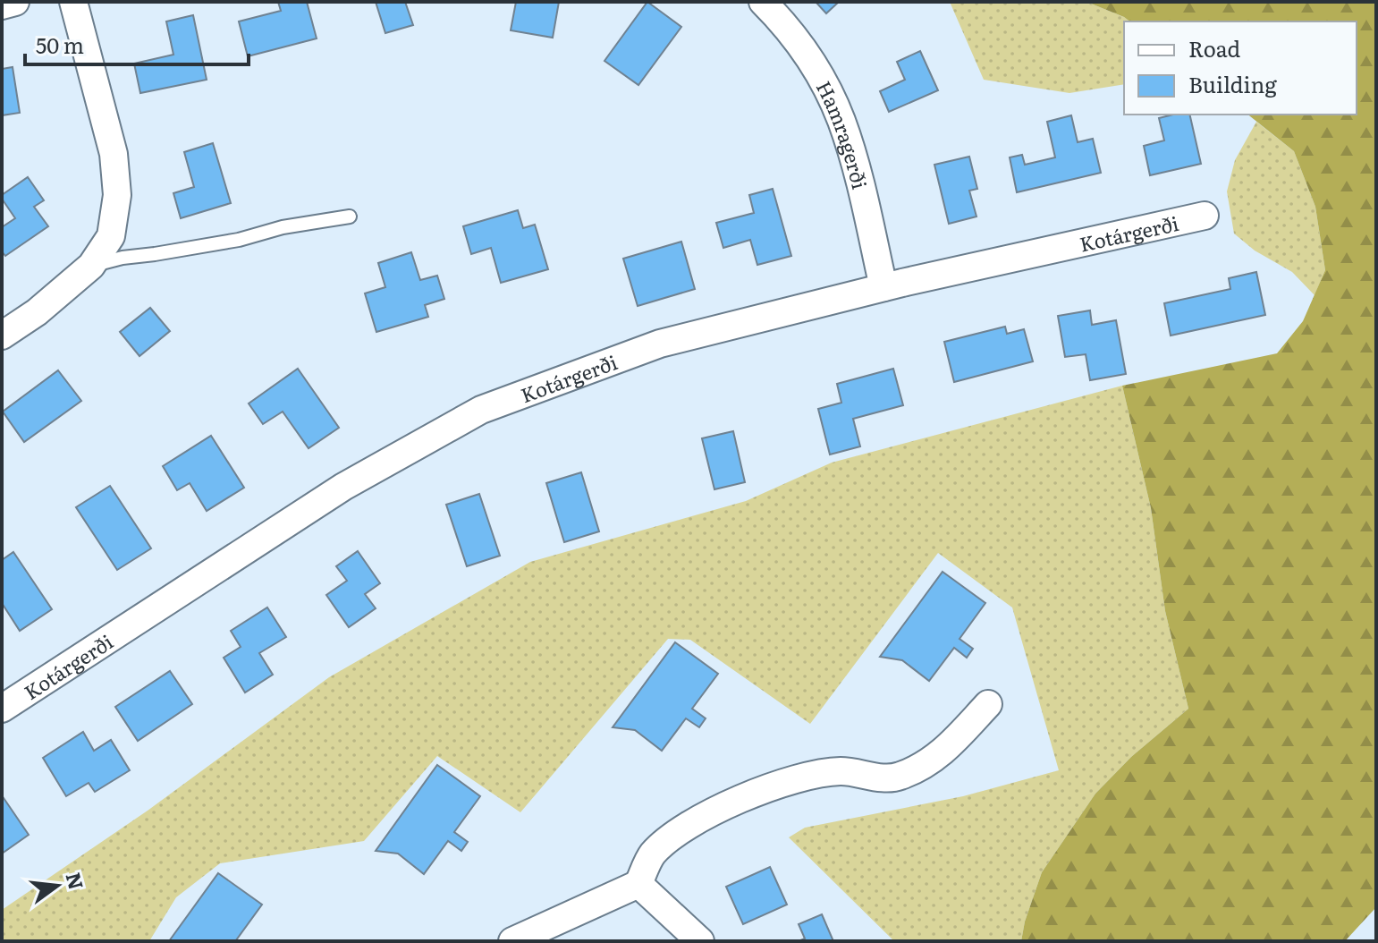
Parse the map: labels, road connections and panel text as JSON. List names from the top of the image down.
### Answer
{
  "streets": {
    "street": ["Hamragerði", "Kotárgerði"]
  },
  "crossings": [
    ["Hamragerði", "Kotárgerði"]
  ],
  "legend": ["Road", "Building"],
  "scale_bar": "50 m",
  "north": "right"
}
